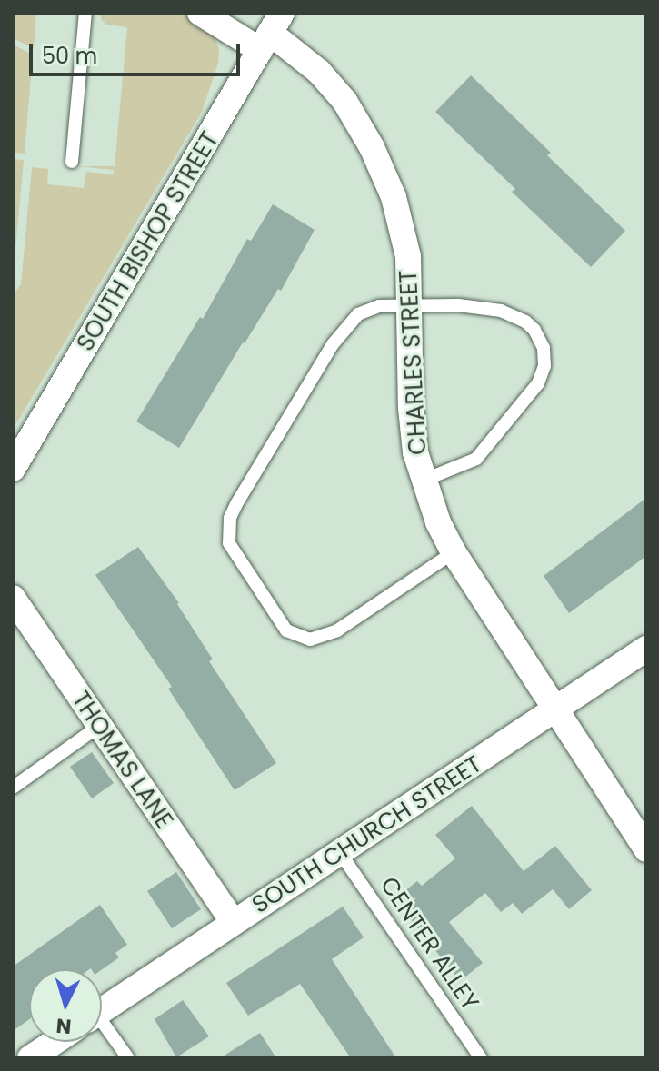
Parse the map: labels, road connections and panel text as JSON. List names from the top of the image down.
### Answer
{
  "streets": {
    "street": [
      "SOUTH BISHOP STREET",
      "CHARLES STREET",
      "THOMAS LANE",
      "SOUTH CHURCH STREET"
    ],
    "lane": ["CENTER ALLEY"]
  },
  "crossings": [
    ["SOUTH BISHOP STREET", "CHARLES STREET"],
    ["CHARLES STREET", "SOUTH CHURCH STREET"],
    ["THOMAS LANE", "SOUTH CHURCH STREET"],
    ["SOUTH CHURCH STREET", "CENTER ALLEY"]
  ],
  "scale_bar": "50 m",
  "north": "bottom"
}
